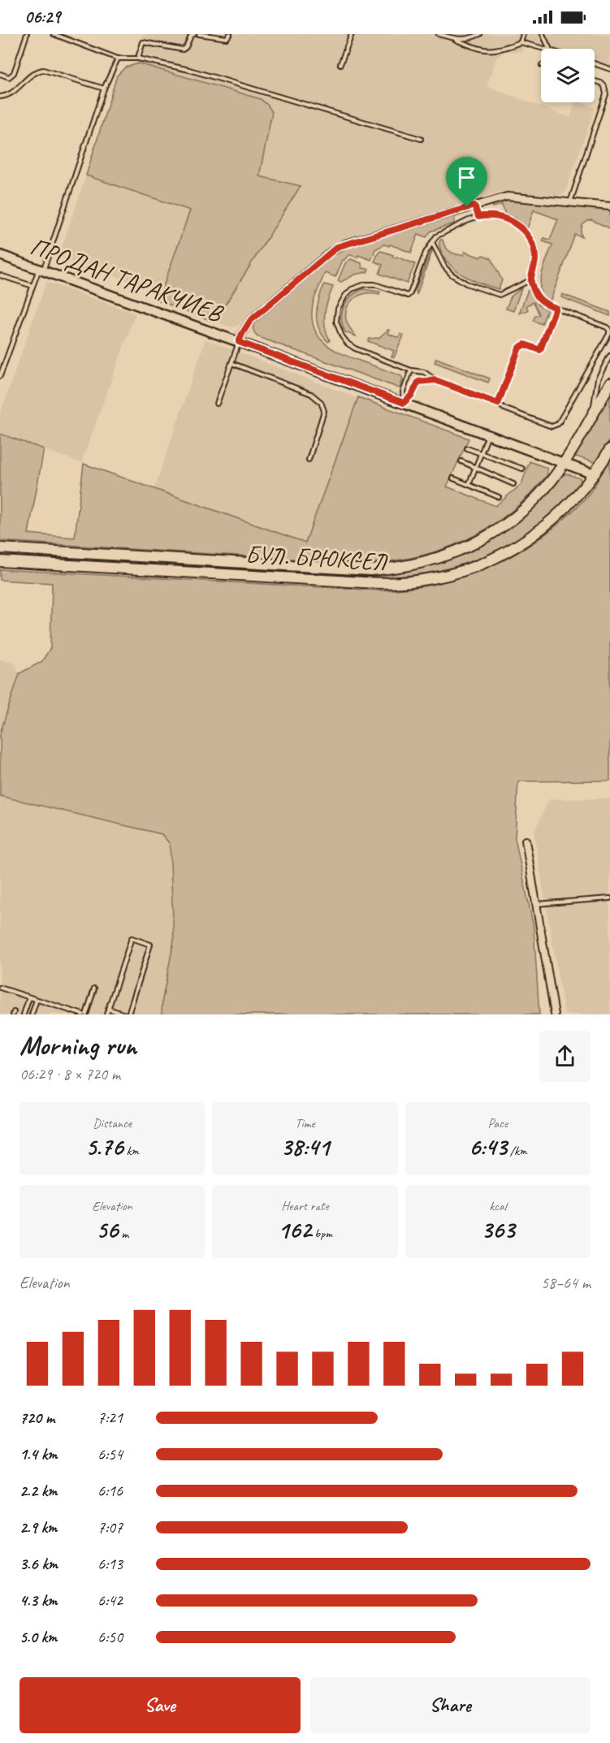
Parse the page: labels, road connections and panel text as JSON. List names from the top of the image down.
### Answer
{
  "streets": {
    "main road": ["БУЛ. БРЮКСЕЛ"],
    "street": ["ПРОДАН ТАРАКЧИЕВ"]
  },
  "crossings": [
    ["ПРОДАН ТАРАКЧИЕВ", "БУЛ. БРЮКСЕЛ"]
  ],
  "page": {
    "status": "06:29",
    "heading": ["Morning run", "06:29 · 8 × 720 m"],
    "stats": [
      ["Distance", "5.76 km"],
      ["Time", "38:41"],
      ["Pace", "6:43 /km"],
      ["Elevation", "56 m"],
      ["Heart rate", "162 bpm"],
      ["kcal", "363"]
    ],
    "chart": ["Elevation", "58–64 m"],
    "list": [
      {
        "name": "720 m",
        "note": "7:21"
      },
      {
        "name": "1.4 km",
        "note": "6:54"
      },
      {
        "name": "2.2 km",
        "note": "6:16"
      },
      {
        "name": "2.9 km",
        "note": "7:07"
      },
      {
        "name": "3.6 km",
        "note": "6:13"
      },
      {
        "name": "4.3 km",
        "note": "6:42"
      },
      {
        "name": "5.0 km",
        "note": "6:50"
      }
    ],
    "buttons": ["Save", "Share"]
  }
}
